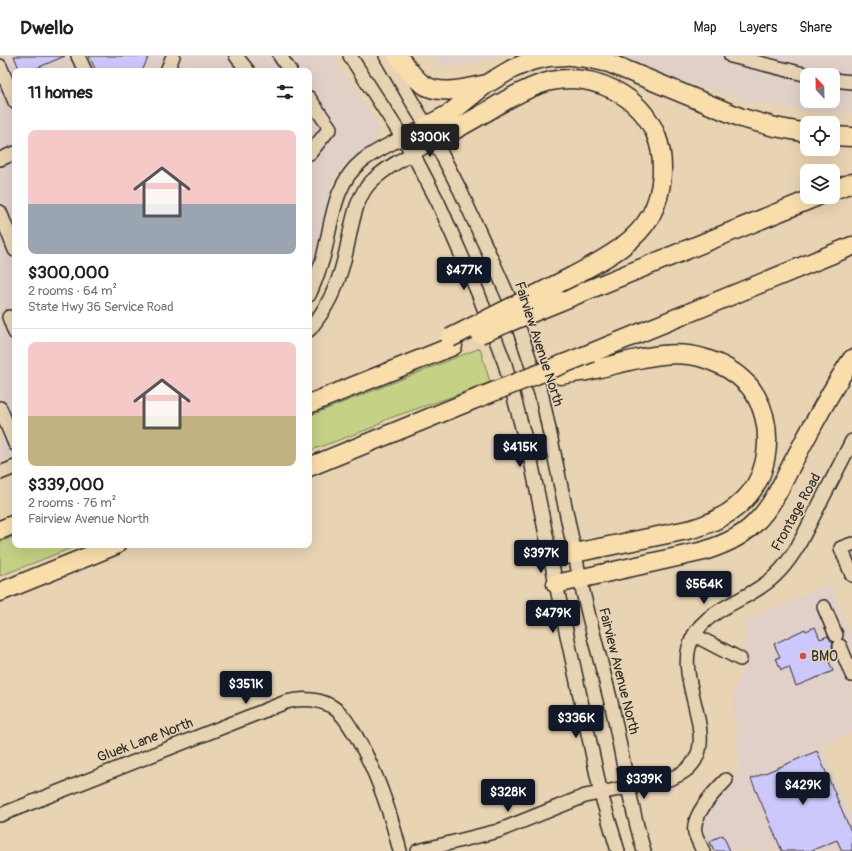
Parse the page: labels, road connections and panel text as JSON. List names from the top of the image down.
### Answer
{
  "streets": {
    "street": ["Fairview Avenue North", "Frontage Road", "Gluek Lane North"]
  },
  "crossings": [
    ["Fairview Avenue North", "Frontage Road"]
  ],
  "places": ["BMO"],
  "north": "top",
  "page": {
    "header": "Dwello",
    "nav": ["Map", "Layers", "Share"],
    "heading": "11 homes",
    "list": [
      {
        "name": "$300,000",
        "note": "2 rooms · 64 m² · State Hwy 36 Service Road"
      },
      {
        "name": "$339,000",
        "note": "2 rooms · 76 m² · Fairview Avenue North"
      }
    ],
    "price": [
      "$300K",
      "$477K",
      "$415K",
      "$397K",
      "$564K",
      "$479K",
      "$351K",
      "$336K",
      "$339K",
      "$429K",
      "$328K"
    ]
  }
}
